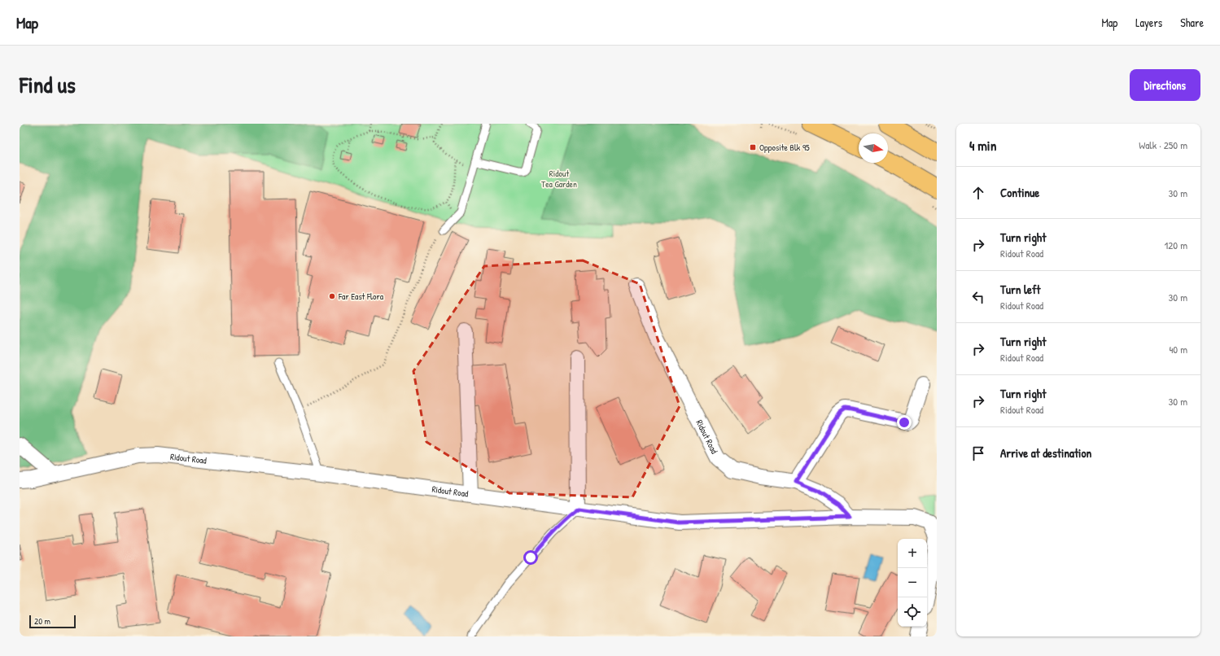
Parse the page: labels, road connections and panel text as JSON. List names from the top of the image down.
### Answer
{
  "streets": {
    "street": ["Ridout Road"]
  },
  "parks": ["Ridout Tea Garden"],
  "places": {
    "transit": ["Opposite Blk 95"],
    "other": ["Far East Flora"]
  },
  "scale_bar": "20 m",
  "north": "right",
  "page": {
    "header": "Map",
    "nav": ["Map", "Layers", "Share"],
    "title": "Find us",
    "buttons": "Directions",
    "heading": ["4 min", "Walk · 250 m"],
    "list": [
      ["Continue", "30 m"],
      ["Turn right", "Ridout Road", "120 m"],
      ["Turn left", "Ridout Road", "30 m"],
      ["Turn right", "Ridout Road", "40 m"],
      ["Turn right", "Ridout Road", "30 m"],
      "Arrive at destination"
    ],
    "map_buttons": ["+", "−"],
    "scale": "20 m"
  }
}
